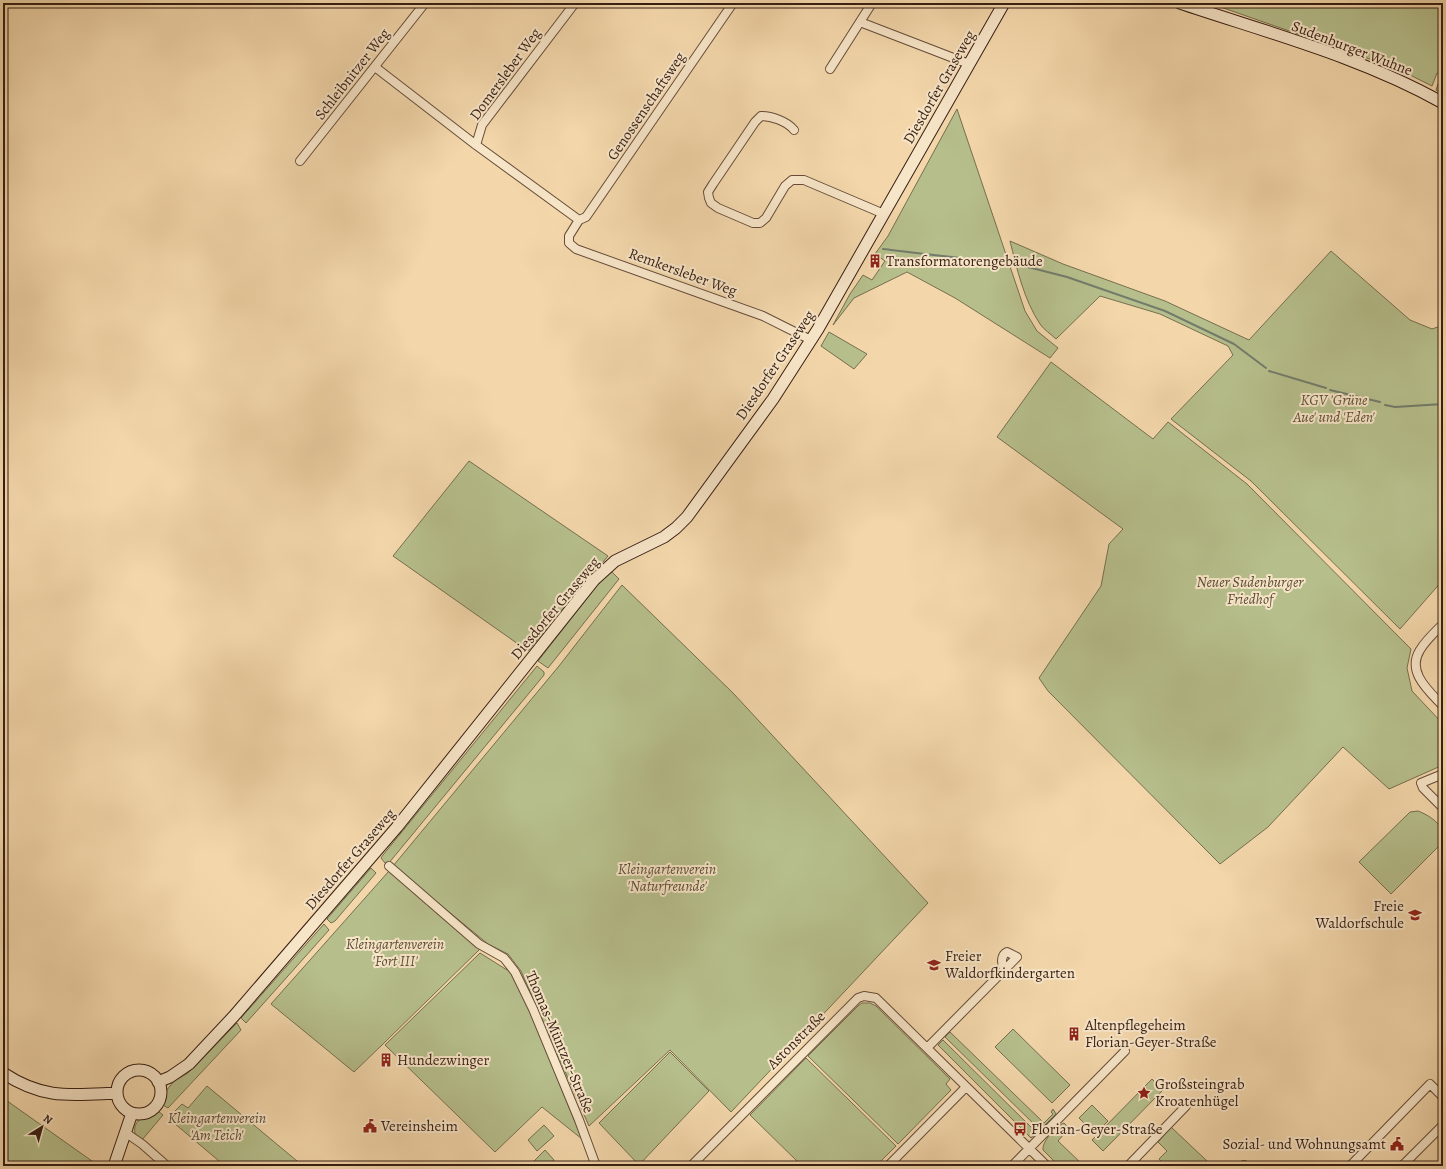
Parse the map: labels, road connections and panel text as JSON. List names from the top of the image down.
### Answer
{
  "streets": {
    "main road": ["Sudenburger Wuhne", "Diesdorfer Graseweg"],
    "street": [
      "Schleibnitzer Weg",
      "Domersleber Weg",
      "Genossenschaftsweg",
      "Remkersleber Weg",
      "Astonstraße",
      "Thomas-Müntzer-Straße"
    ]
  },
  "crossings": [
    ["Schleibnitzer Weg", "Domersleber Weg"],
    ["Domersleber Weg", "Genossenschaftsweg"],
    ["Domersleber Weg", "Remkersleber Weg"],
    ["Diesdorfer Graseweg", "Remkersleber Weg"],
    ["Genossenschaftsweg", "Remkersleber Weg"]
  ],
  "parks": [
    "KGV 'Grüne Aue' und 'Eden'",
    "Neuer Sudenburger Friedhof",
    "Kleingartenverein 'Naturfreunde'",
    "Kleingartenverein 'Fort III'",
    "Kleingartenverein 'Am Teich'"
  ],
  "places": {
    "building": ["Transformatorengebäude", "Altenpflegeheim Florian-Geyer-Straße", "Hundezwinger"],
    "school or university": ["Freie Waldorfschule", "Freier Waldorfkindergarten"],
    "place": ["Großsteingrab Kroatenhügel"],
    "public building": ["Vereinsheim", "Sozial- und Wohnungsamt"],
    "bus stop": ["Florian-Geyer-Straße"]
  },
  "north": "top right"
}
